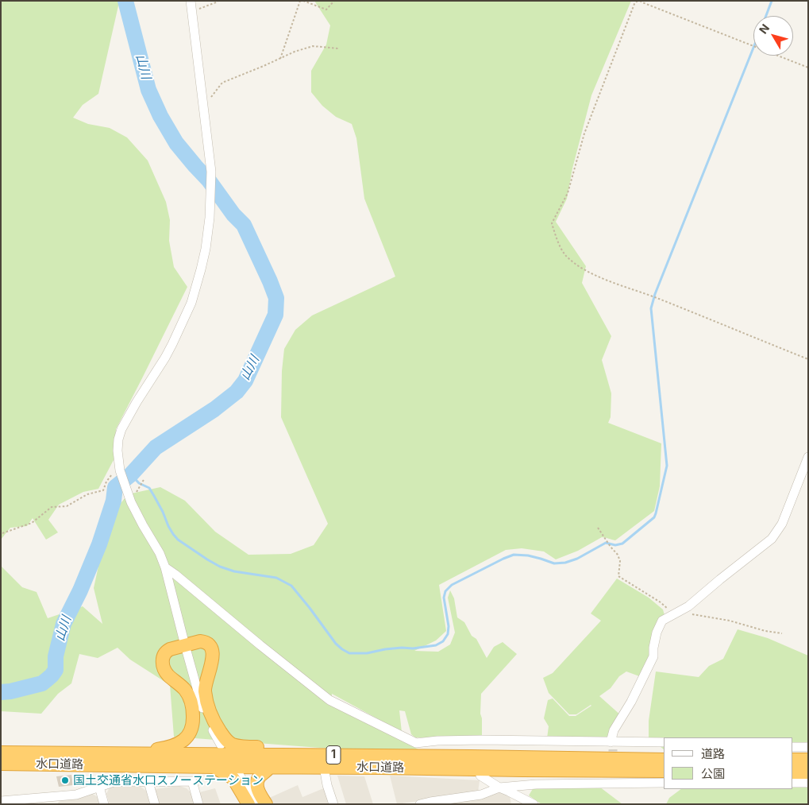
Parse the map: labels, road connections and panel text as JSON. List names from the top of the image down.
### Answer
{
  "streets": {
    "highway": ["1", "水口道路"]
  },
  "water": ["山川"],
  "places": ["国土交通省水口スノーステーション"],
  "legend": ["道路", "公園"],
  "north": "top left"
}
